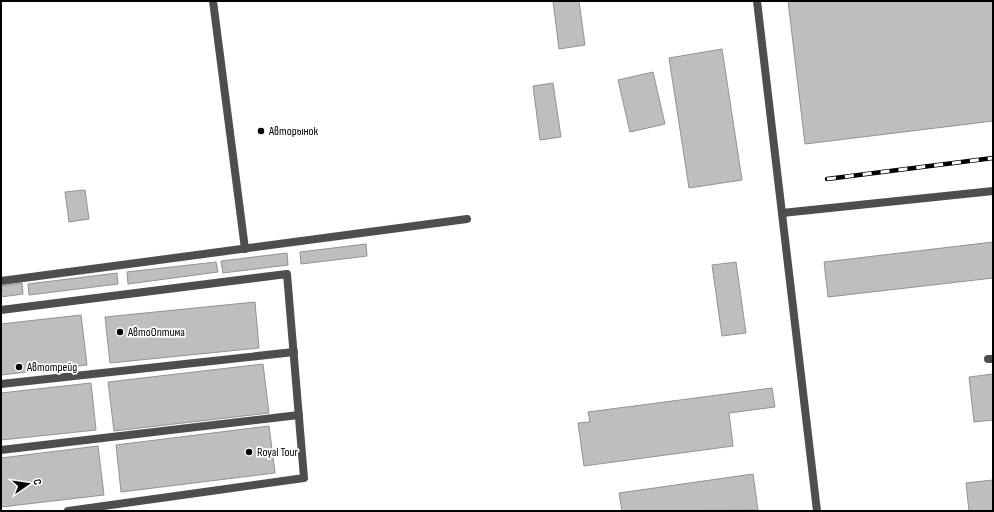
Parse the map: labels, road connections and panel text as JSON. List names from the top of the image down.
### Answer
{
  "places": [
    "Авторынок",
    "АвтоОптима",
    "Автотрейд",
    "Royal Tour"
  ],
  "north": "right"
}
